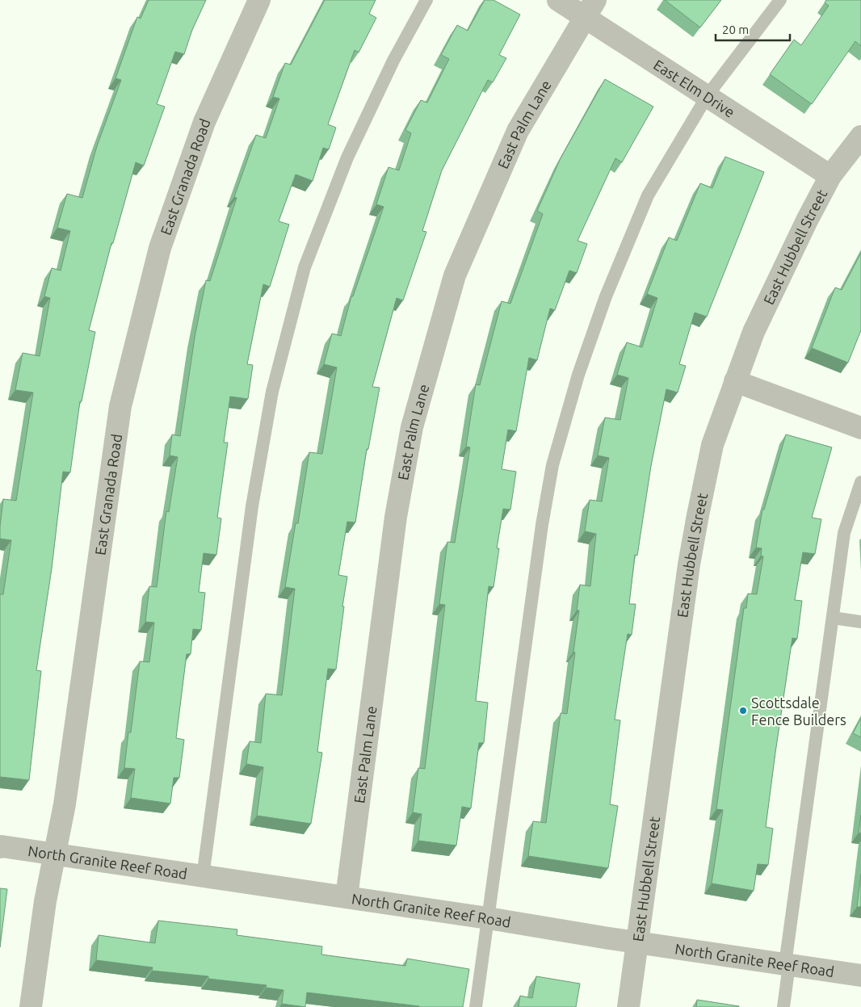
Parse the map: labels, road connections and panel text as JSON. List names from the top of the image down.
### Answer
{
  "streets": {
    "street": [
      "East Elm Drive",
      "East Palm Lane",
      "East Granada Road",
      "East Hubbell Street",
      "North Granite Reef Road"
    ]
  },
  "crossings": [
    ["East Elm Drive", "East Palm Lane"],
    ["East Elm Drive", "East Hubbell Street"],
    ["East Palm Lane", "North Granite Reef Road"],
    ["East Granada Road", "North Granite Reef Road"],
    ["East Hubbell Street", "North Granite Reef Road"]
  ],
  "places": ["Scottsdale Fence Builders"],
  "scale_bar": "20 m"
}
